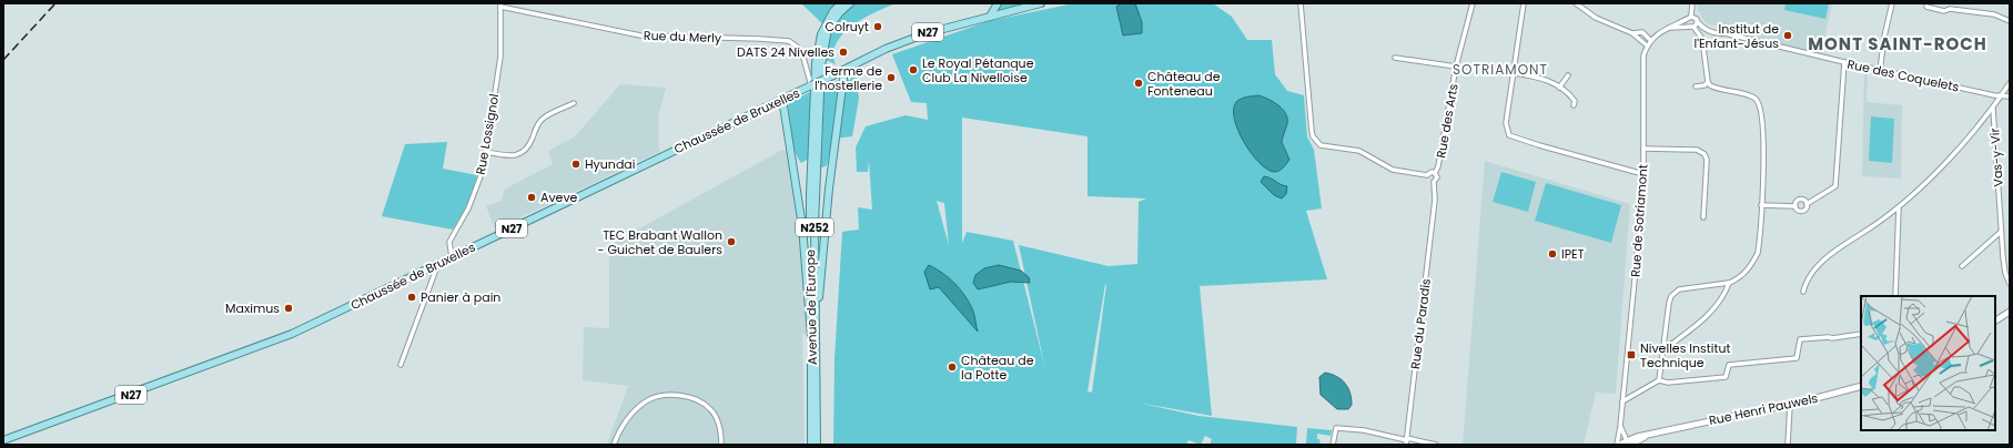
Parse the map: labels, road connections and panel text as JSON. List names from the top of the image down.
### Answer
{
  "streets": {
    "main road": [
      "N27",
      "Chaussée de Bruxelles",
      "N252",
      "Avenue de l'Europe",
      "Rue Henri Pauwels"
    ],
    "street": [
      "Rue du Merly",
      "Rue des Coquelets",
      "Rue des Arts",
      "Rue Lossignol",
      "Vas-y-Vir",
      "Rue de Sotriamont",
      "Rue du Paradis"
    ]
  },
  "crossings": [
    ["N27", "Rue du Merly"],
    ["N27", "Chaussée de Bruxelles"],
    ["Rue du Merly", "Chaussée de Bruxelles"],
    ["Rue du Merly", "Rue Lossignol"],
    ["Chaussée de Bruxelles", "Rue Lossignol"],
    ["Rue des Arts", "Rue du Paradis"],
    ["Rue de Sotriamont", "Rue Henri Pauwels"]
  ],
  "districts": ["MONT SAINT-ROCH", "SOTRIAMONT"],
  "places": {
    "other": [
      "Colruyt",
      "Institut de l'Enfant-Jésus",
      "DATS 24 Nivelles",
      "Le Royal Pétanque Club La Nivelloise",
      "Ferme de l'hostellerie",
      "Château de Fonteneau",
      "Hyundai",
      "Aveve",
      "TEC Brabant Wallon - Guichet de Baulers",
      "IPET",
      "Panier à pain",
      "Maximus",
      "Château de la Potte"
    ],
    "transit": ["Nivelles Institut Technique"]
  }
}
